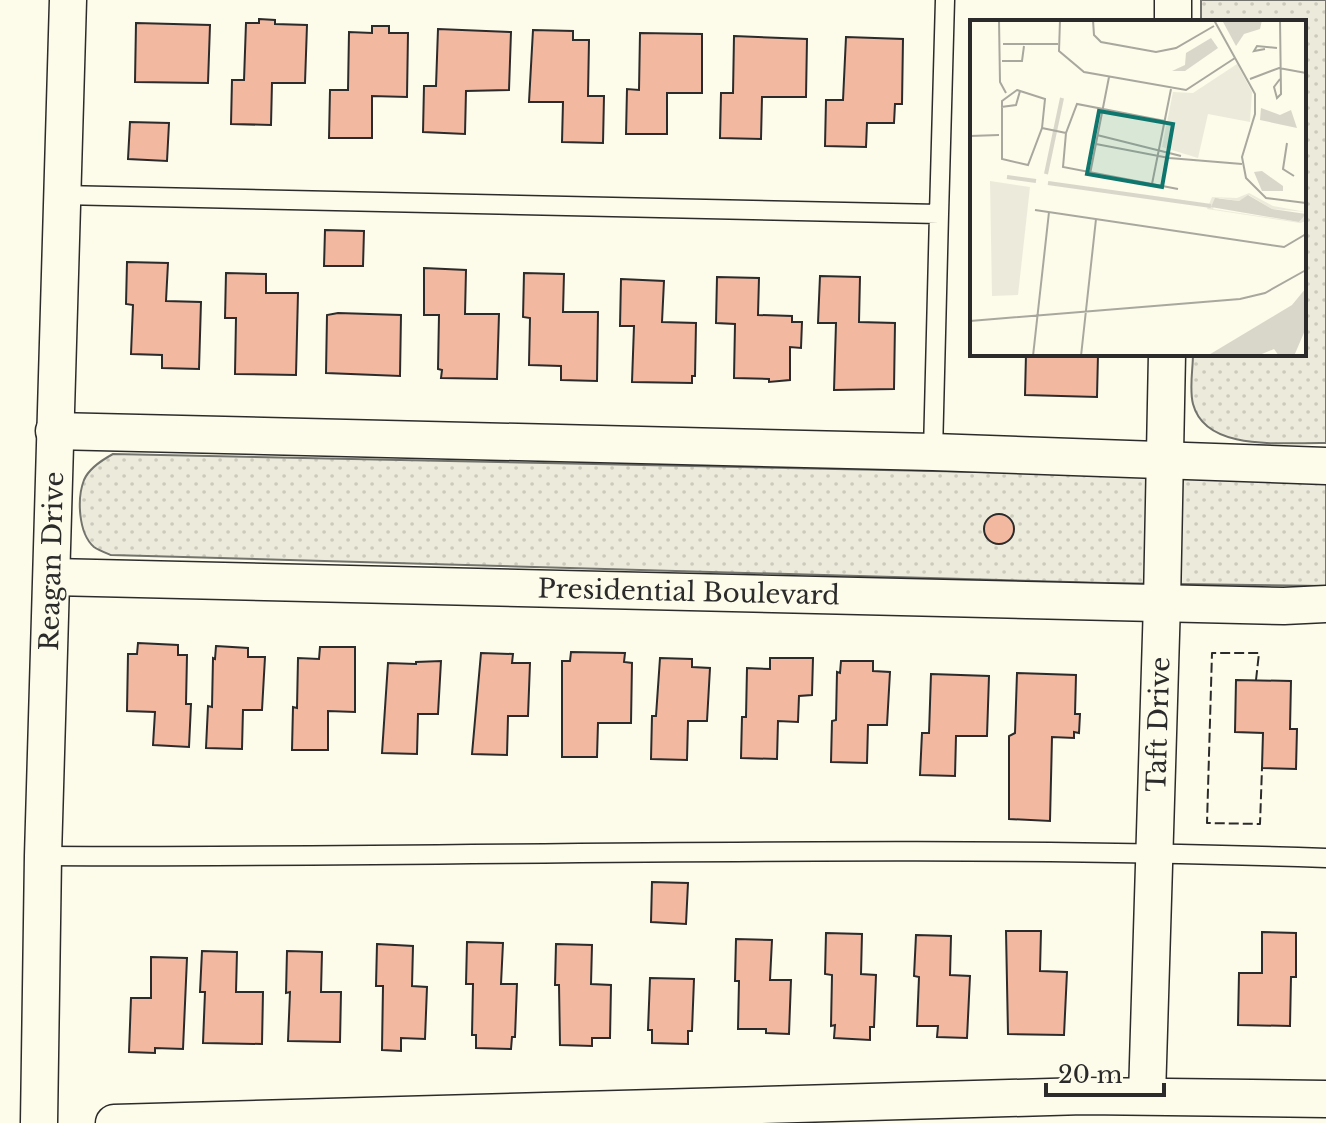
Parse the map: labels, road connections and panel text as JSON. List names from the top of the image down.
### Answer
{
  "streets": {
    "street": ["Reagan Drive", "Presidential Boulevard", "Taft Drive"]
  },
  "crossings": [
    ["Reagan Drive", "Presidential Boulevard"],
    ["Presidential Boulevard", "Taft Drive"]
  ],
  "scale_bar": "20 m"
}
